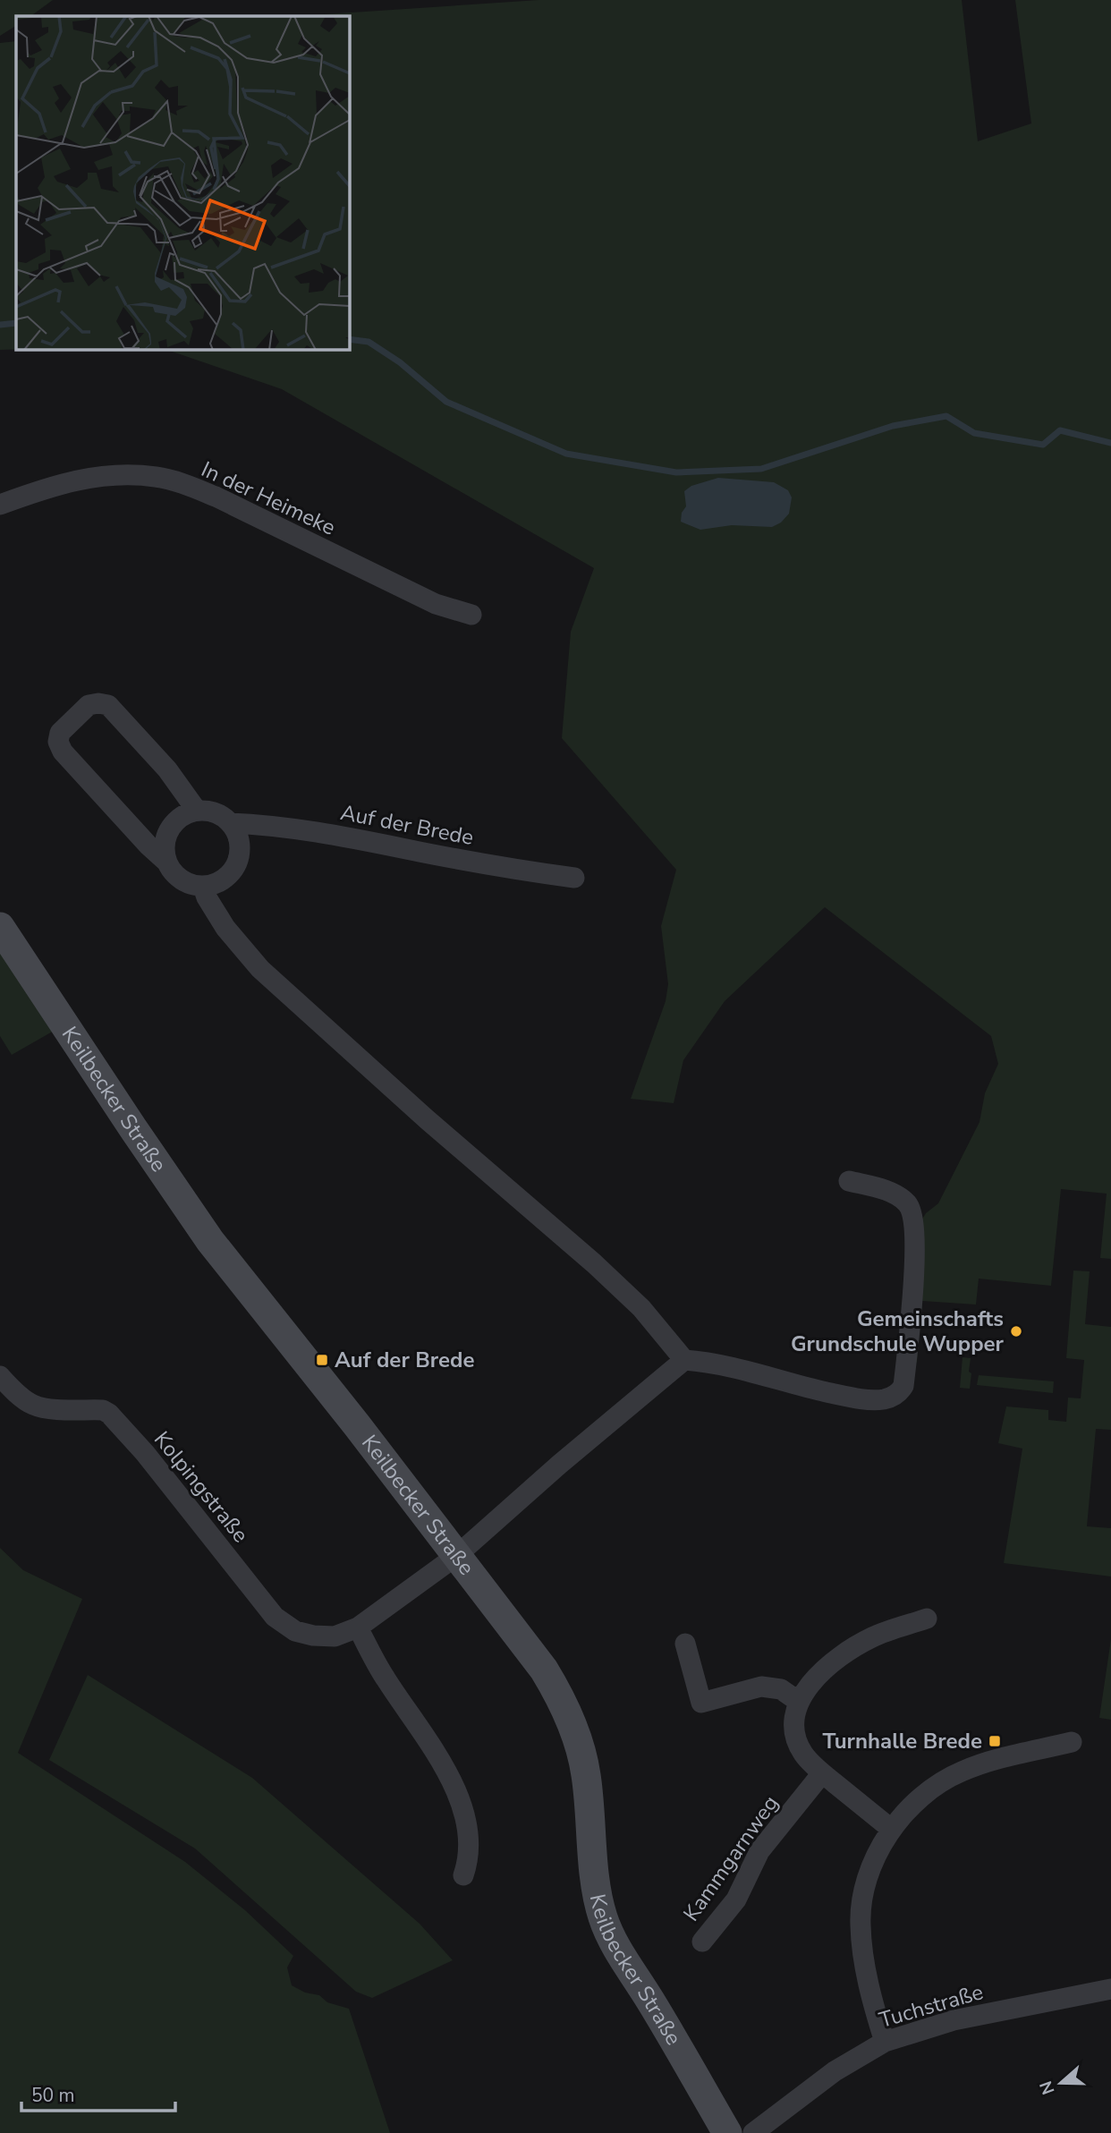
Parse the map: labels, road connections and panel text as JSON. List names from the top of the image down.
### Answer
{
  "streets": {
    "main road": ["Keilbecker Straße"],
    "street": [
      "In der Heimeke",
      "Auf der Brede",
      "Kolpingstraße",
      "Kammgarnweg",
      "Tuchstraße"
    ]
  },
  "crossings": [
    ["Keilbecker Straße", "Kolpingstraße"]
  ],
  "places": {
    "other": ["Gemeinschafts Grundschule Wupper"],
    "transit": ["Auf der Brede", "Turnhalle Brede"]
  },
  "scale_bar": "50 m",
  "north": "left"
}
